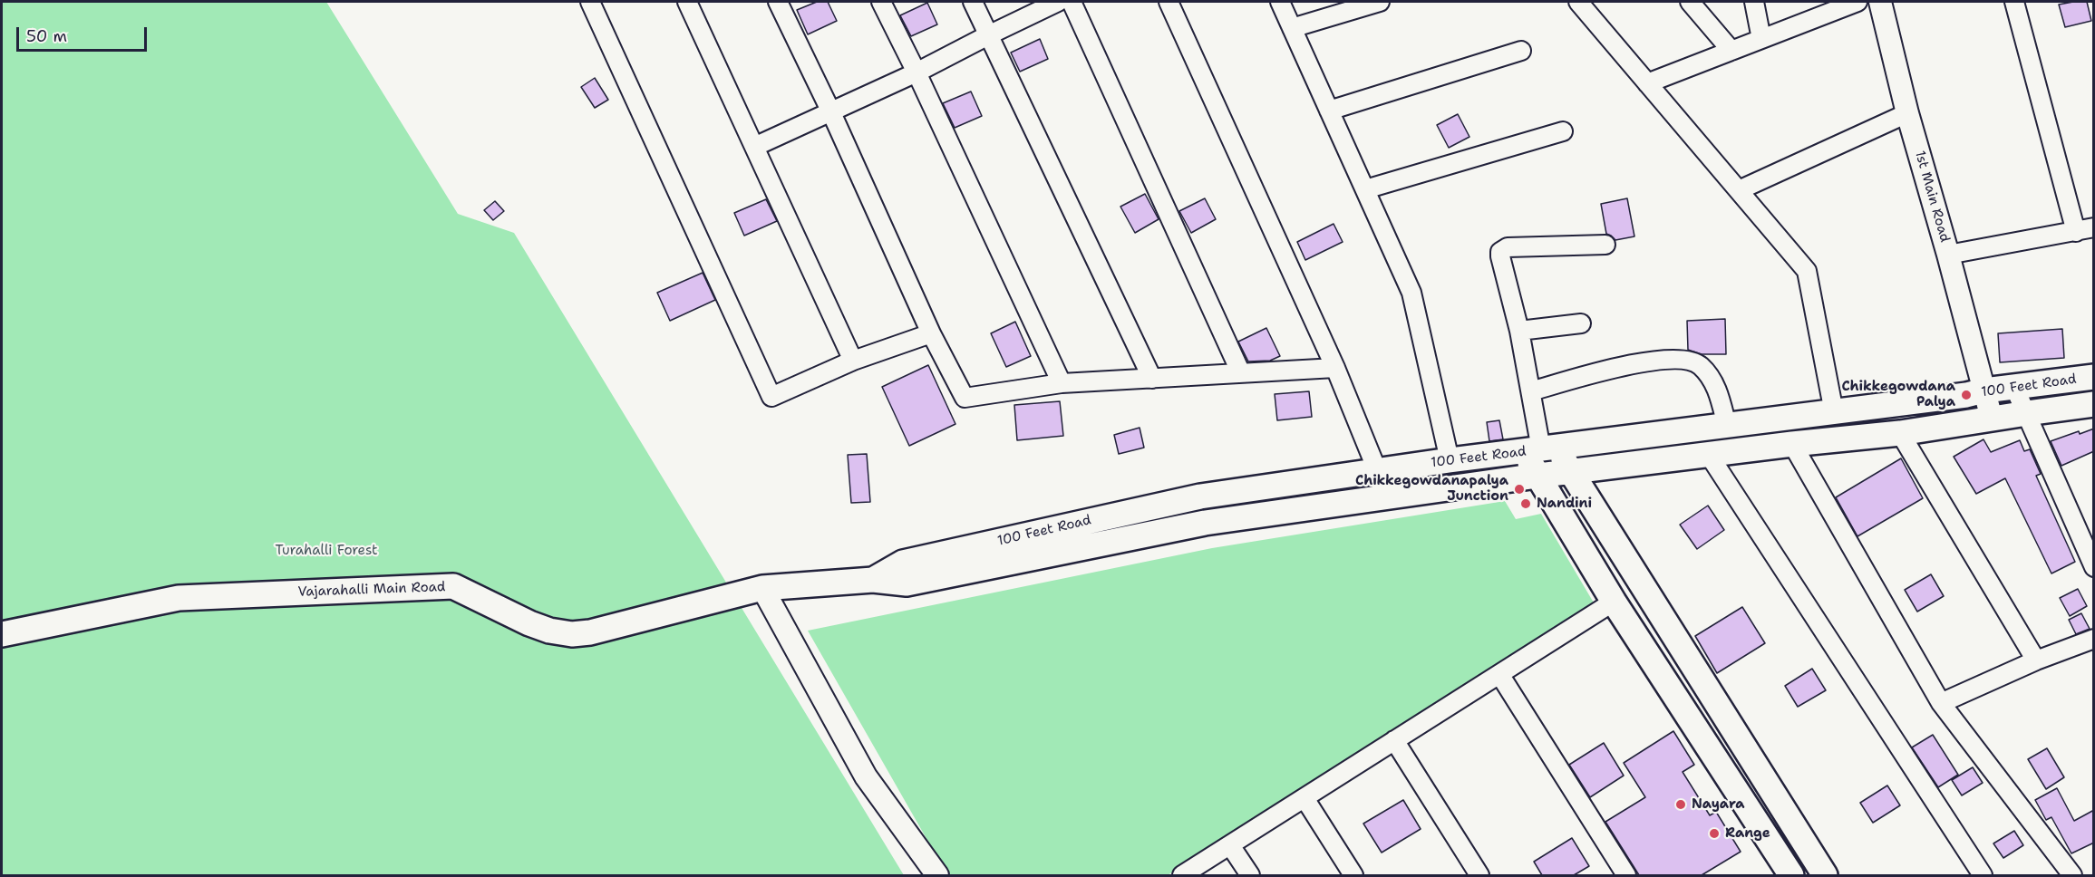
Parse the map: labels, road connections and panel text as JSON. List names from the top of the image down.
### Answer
{
  "streets": {
    "main road": ["100 Feet Road", "Vajarahalli Main Road"],
    "street": ["1st Main Road"]
  },
  "crossings": [
    ["1st Main Road", "100 Feet Road"],
    ["100 Feet Road", "Vajarahalli Main Road"]
  ],
  "parks": ["Turahalli Forest"],
  "places": [
    "Chikkegowdana Palya",
    "Chikkegowdanapalya Junction",
    "Nandini",
    "Nayara",
    "Range"
  ],
  "scale_bar": "50 m"
}
